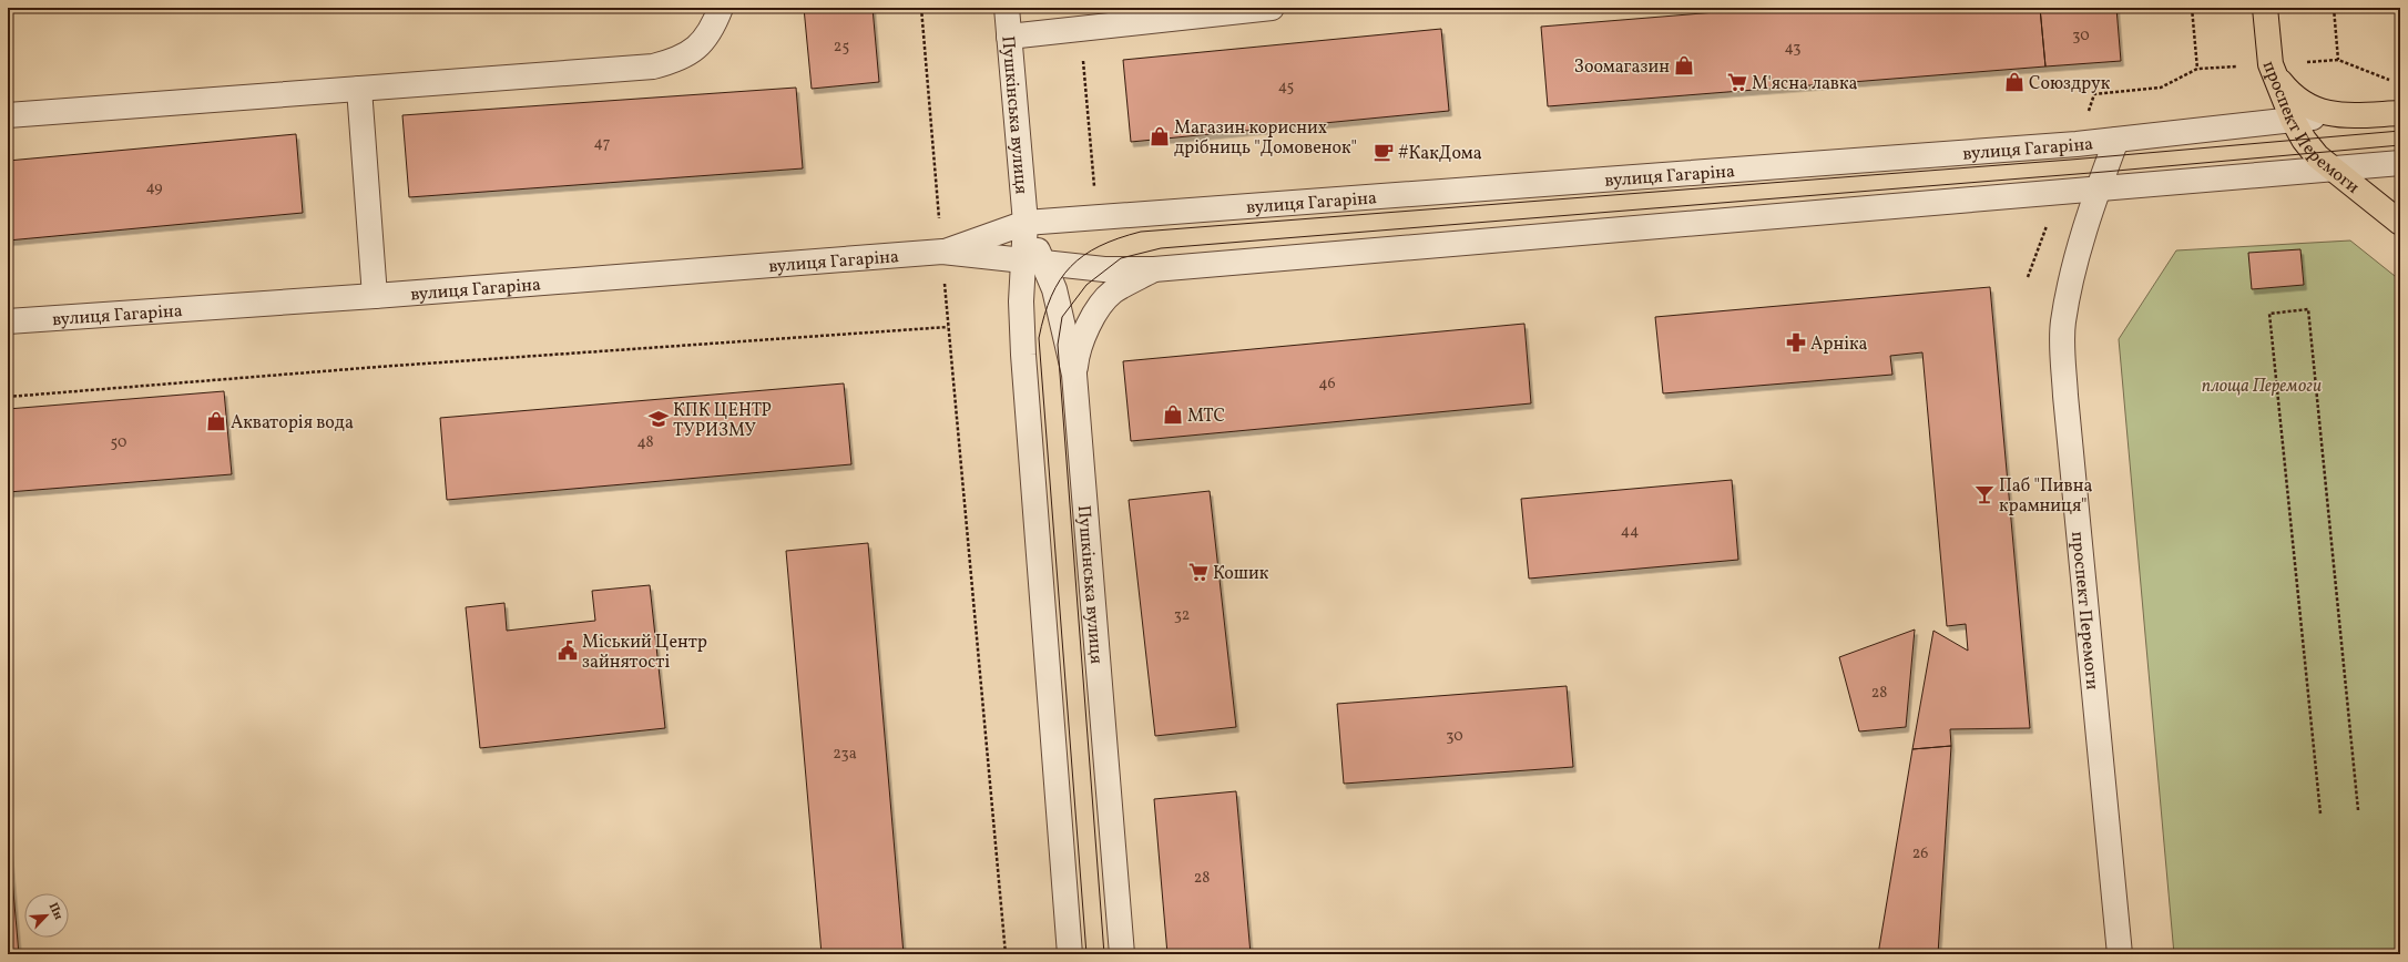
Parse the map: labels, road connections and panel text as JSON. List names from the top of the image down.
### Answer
{
  "streets": {
    "main road": ["проспект Перемоги", "вулиця Гагаріна"],
    "street": ["Пушкінська вулиця"]
  },
  "crossings": [
    ["Пушкінська вулиця", "вулиця Гагаріна"],
    ["проспект Перемоги", "вулиця Гагаріна"]
  ],
  "parks": ["площа Перемоги"],
  "places": {
    "shop": [
      "Зоомагазин",
      "Союздрук",
      "Магазин корисних дрібниць \"Домовенок\"",
      "МТС",
      "Акваторія вода"
    ],
    "supermarket": ["М'ясна лавка", "Кошик"],
    "cafe": ["#КакДома"],
    "pharmacy": ["Арніка"],
    "school or university": ["КПК ЦЕНТР ТУРИЗМУ"],
    "bar": ["Паб \"Пивна крамниця\""],
    "public building": ["Міський Центр зайнятості"]
  },
  "house_numbers": [
    "30",
    "25",
    "43",
    "45",
    "47",
    "49",
    "46",
    "50",
    "48",
    "44",
    "32",
    "28",
    "30",
    "23а",
    "26",
    "28"
  ],
  "north": "top right"
}
